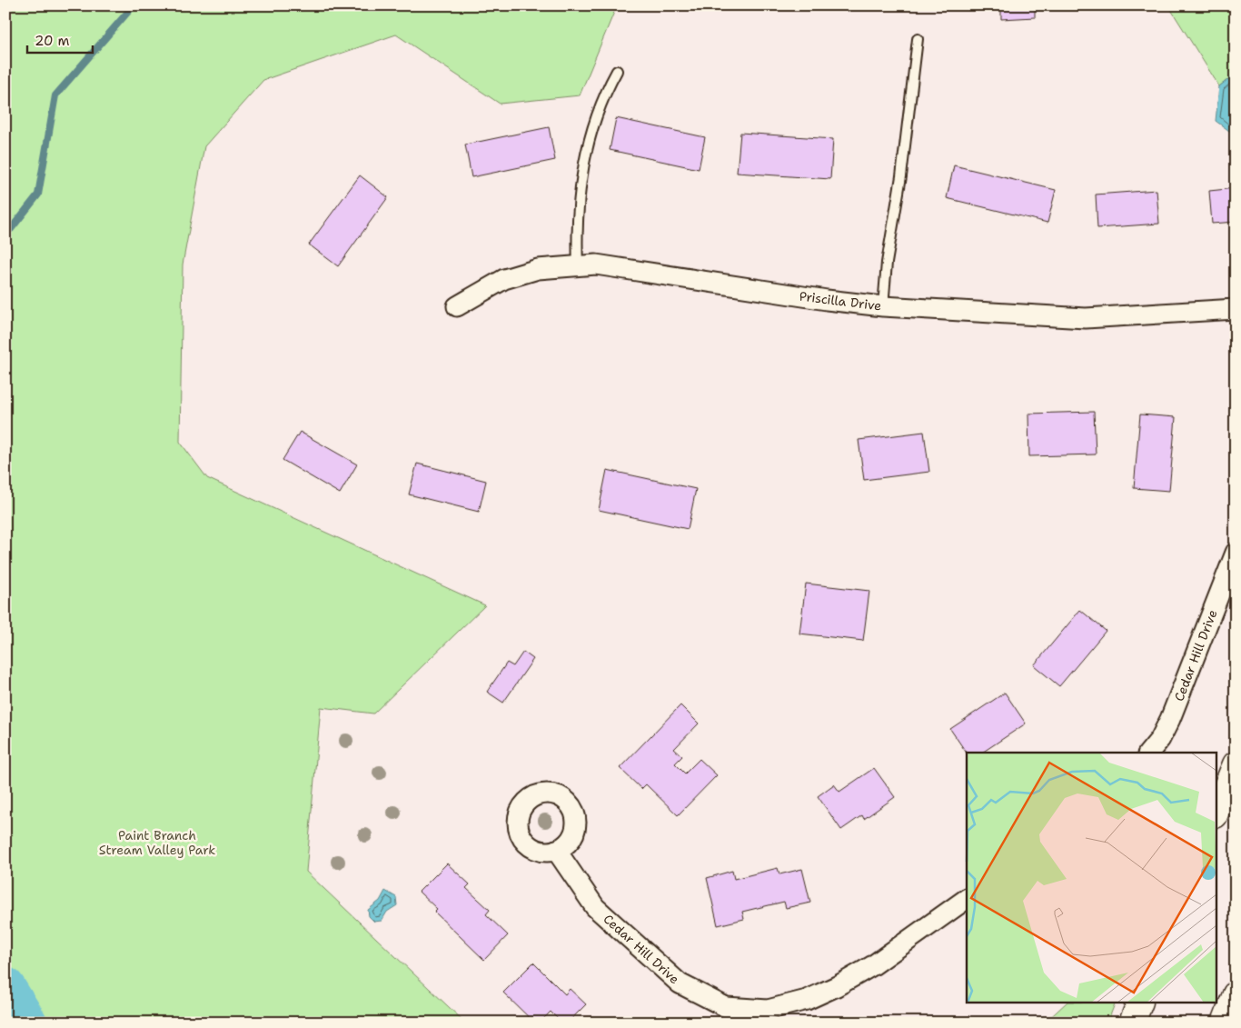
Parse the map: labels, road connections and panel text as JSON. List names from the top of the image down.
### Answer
{
  "streets": {
    "street": ["Priscilla Drive", "Cedar Hill Drive"]
  },
  "parks": ["Paint Branch Stream Valley Park"],
  "scale_bar": "20 m"
}
